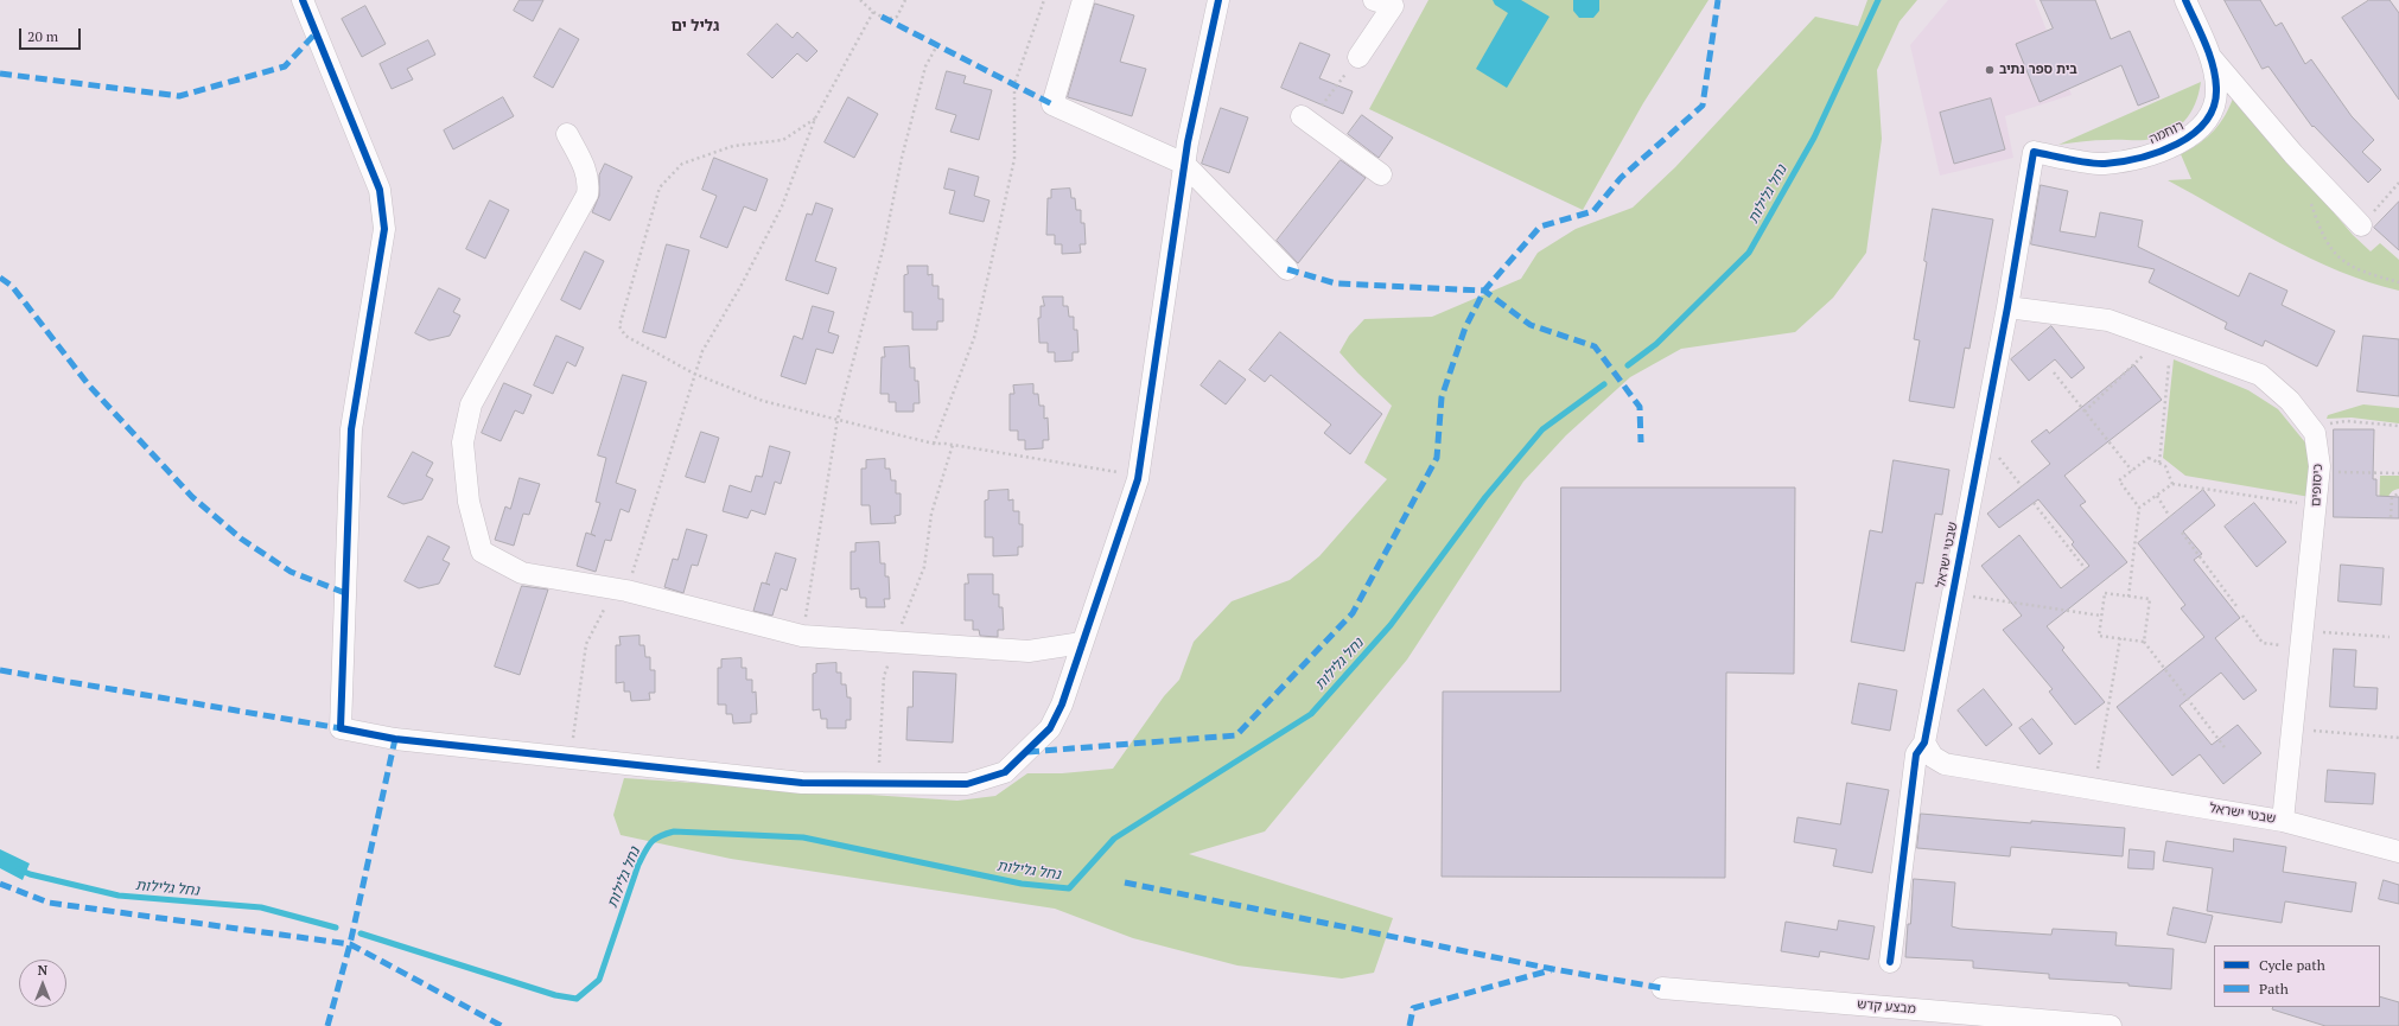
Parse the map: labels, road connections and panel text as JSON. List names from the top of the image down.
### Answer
{
  "streets": {
    "street": [
      "רוחמה",
      "כיסופים",
      "שבטי ישראל",
      "מבצע קדש"
    ]
  },
  "crossings": [
    ["רוחמה", "שבטי ישראל"],
    ["כיסופים", "שבטי ישראל"]
  ],
  "districts": ["גליל ים"],
  "water": ["נחל גלילות"],
  "places": ["בית ספר נתיב"],
  "legend": ["Cycle path", "Path"],
  "scale_bar": "20 m",
  "north": "top"
}
